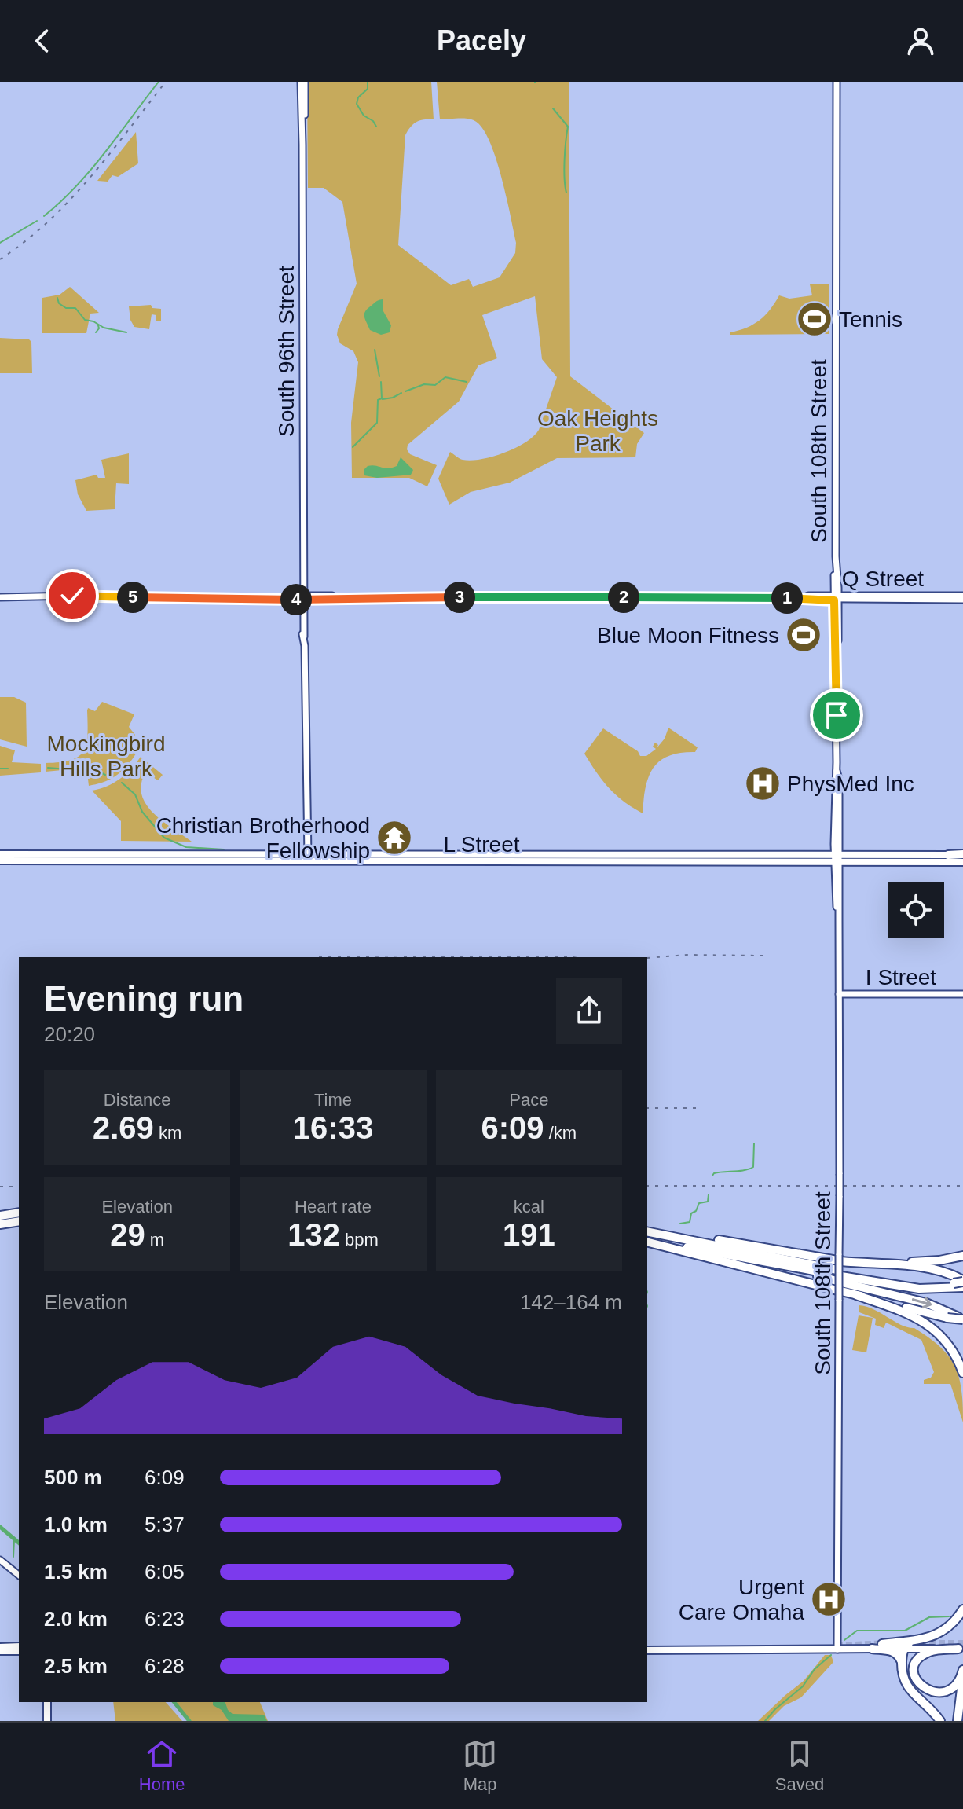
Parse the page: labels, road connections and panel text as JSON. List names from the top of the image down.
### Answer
{
  "streets": {
    "main road": [
      "South 96th Street",
      "South 108th Street",
      "Q Street",
      "L Street",
      "I Street"
    ]
  },
  "crossings": [
    ["South 96th Street", "Q Street"],
    ["South 96th Street", "L Street"],
    ["South 108th Street", "Q Street"],
    ["South 108th Street", "L Street"],
    ["South 108th Street", "I Street"]
  ],
  "parks": ["Oak Heights Park", "Mockingbird Hills Park"],
  "places": {
    "sports": ["Tennis", "Blue Moon Fitness"],
    "hospital": ["PhysMed Inc", "Urgent Care Omaha"],
    "temple": ["Christian Brotherhood Fellowship"]
  },
  "page": {
    "header": "Pacely",
    "pins": [
      "2",
      "3",
      "5",
      "1",
      "4"
    ],
    "heading": ["Evening run", "20:20"],
    "stats": [
      ["Distance", "2.69 km"],
      ["Time", "16:33"],
      ["Pace", "6:09 /km"],
      ["Elevation", "29 m"],
      ["Heart rate", "132 bpm"],
      ["kcal", "191"]
    ],
    "chart": ["Elevation", "142–164 m"],
    "list": [
      {
        "name": "500 m",
        "note": "6:09"
      },
      {
        "name": "1.0 km",
        "note": "5:37"
      },
      {
        "name": "1.5 km",
        "note": "6:05"
      },
      {
        "name": "2.0 km",
        "note": "6:23"
      },
      {
        "name": "2.5 km",
        "note": "6:28"
      }
    ],
    "tabs": ["Home", "Map", "Saved"]
  }
}
